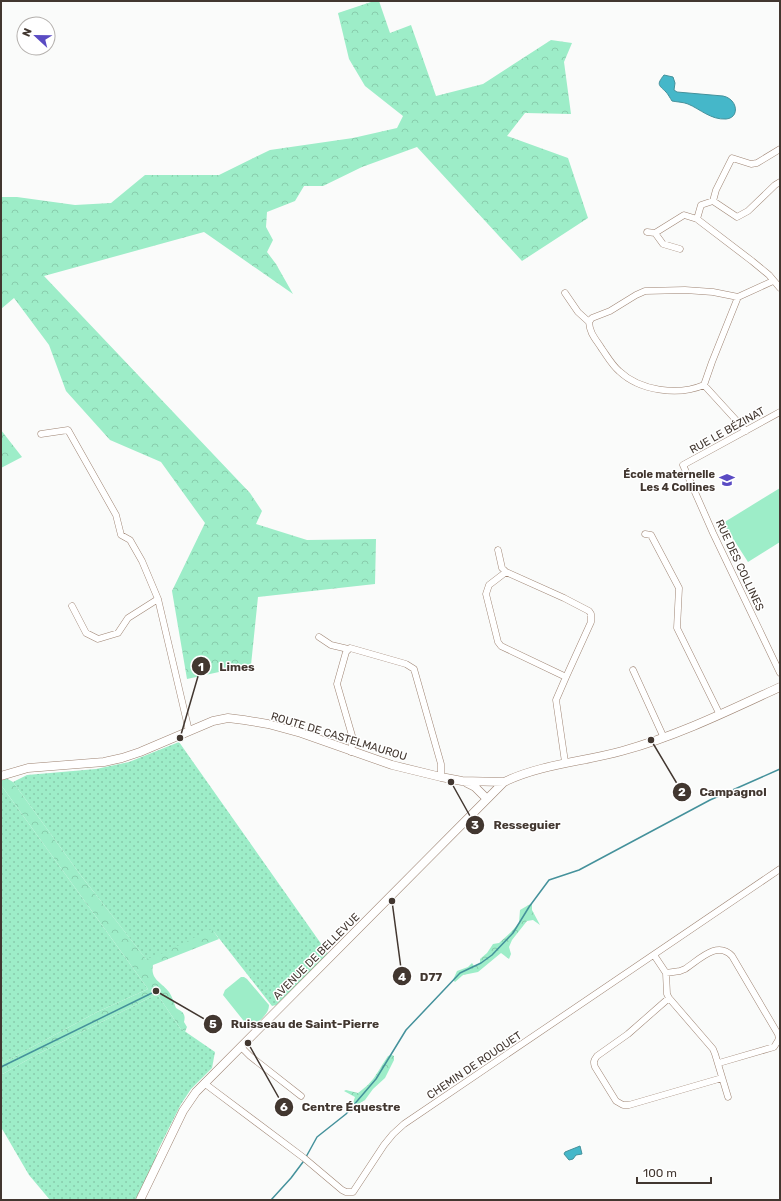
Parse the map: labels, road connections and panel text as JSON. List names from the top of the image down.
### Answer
{
  "streets": {
    "street": [
      "RUE LE BÉZINAT",
      "RUE DES COLLINES",
      "ROUTE DE CASTELMAUROU",
      "AVENUE DE BELLEVUE",
      "CHEMIN DE ROUQUET"
    ]
  },
  "crossings": [
    ["RUE LE BÉZINAT", "RUE DES COLLINES"],
    ["ROUTE DE CASTELMAUROU", "AVENUE DE BELLEVUE"],
    ["AVENUE DE BELLEVUE", "CHEMIN DE ROUQUET"]
  ],
  "places": {
    "school or university": ["École maternelle Les 4 Collines"],
    "other": [
      "Limes",
      "Campagnol",
      "Resseguier",
      "D77",
      "Ruisseau de Saint-Pierre",
      "Centre Équestre"
    ]
  },
  "scale_bar": "100 m",
  "north": "left"
}
